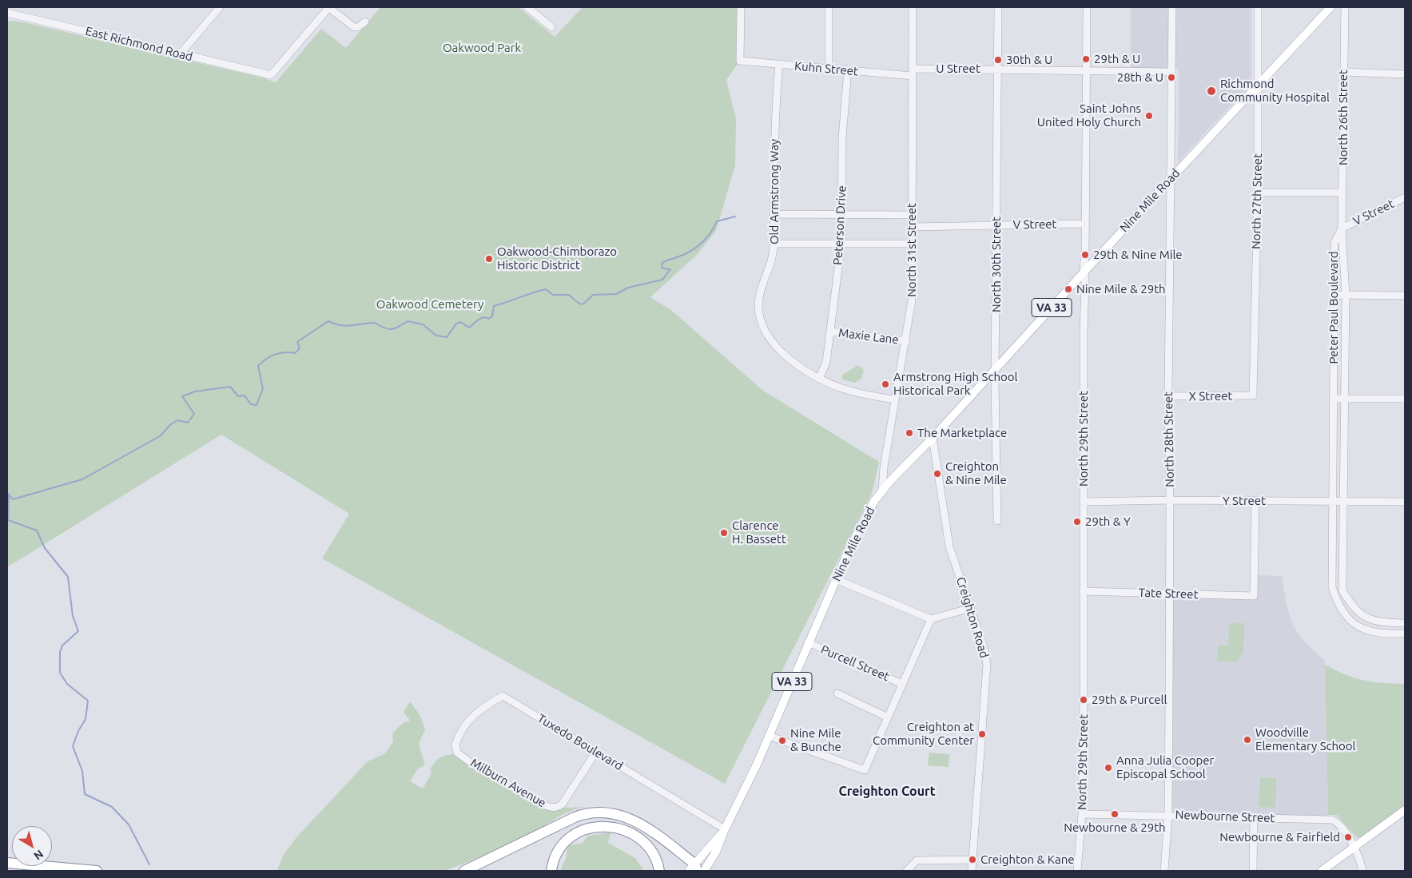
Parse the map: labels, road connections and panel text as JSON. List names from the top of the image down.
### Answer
{
  "streets": {
    "main road": ["Nine Mile Road", "VA 33"],
    "street": [
      "East Richmond Road",
      "Kuhn Street",
      "U Street",
      "North 26th Street",
      "Old Armstrong Way",
      "North 27th Street",
      "V Street",
      "Peterson Drive",
      "North 31st Street",
      "North 30th Street",
      "Peter Paul Boulevard",
      "Maxie Lane",
      "X Street",
      "North 29th Street",
      "North 28th Street",
      "Y Street",
      "Tate Street",
      "Creighton Road",
      "Purcell Street",
      "Tuxedo Boulevard",
      "Milburn Avenue",
      "Newbourne Street"
    ]
  },
  "crossings": [
    ["Kuhn Street", "U Street"],
    ["Kuhn Street", "Old Armstrong Way"],
    ["Kuhn Street", "Peterson Drive"],
    ["Kuhn Street", "North 31st Street"],
    ["U Street", "North 31st Street"],
    ["U Street", "North 30th Street"],
    ["U Street", "North 29th Street"],
    ["U Street", "North 28th Street"],
    ["North 26th Street", "V Street"],
    ["North 26th Street", "Peter Paul Boulevard"],
    ["Old Armstrong Way", "Peterson Drive"],
    ["Old Armstrong Way", "North 31st Street"],
    ["Nine Mile Road", "North 27th Street"],
    ["Nine Mile Road", "North 31st Street"],
    ["Nine Mile Road", "North 30th Street"],
    ["Nine Mile Road", "North 29th Street"],
    ["Nine Mile Road", "North 28th Street"],
    ["Nine Mile Road", "Creighton Road"],
    ["Nine Mile Road", "Purcell Street"],
    ["Nine Mile Road", "Tuxedo Boulevard"],
    ["North 27th Street", "X Street"],
    ["V Street", "North 31st Street"],
    ["V Street", "North 30th Street"],
    ["V Street", "Peter Paul Boulevard"],
    ["V Street", "North 29th Street"],
    ["Peterson Drive", "Maxie Lane"],
    ["North 31st Street", "Maxie Lane"],
    ["Peter Paul Boulevard", "Y Street"],
    ["X Street", "North 28th Street"],
    ["North 29th Street", "Y Street"],
    ["North 29th Street", "Tate Street"],
    ["North 29th Street", "Newbourne Street"],
    ["North 28th Street", "Y Street"],
    ["North 28th Street", "Tate Street"],
    ["North 28th Street", "Newbourne Street"],
    ["Y Street", "Tate Street"],
    ["Tuxedo Boulevard", "Milburn Avenue"]
  ],
  "districts": ["Creighton Court"],
  "parks": ["Oakwood Park", "Oakwood Cemetery"],
  "places": [
    "29th & U",
    "30th & U",
    "28th & U",
    "Richmond Community Hospital",
    "Saint Johns United Holy Church",
    "29th & Nine Mile",
    "Oakwood-Chimborazo Historic District",
    "Nine Mile & 29th",
    "Armstrong High School Historical Park",
    "The Marketplace",
    "Creighton & Nine Mile",
    "29th & Y",
    "Clarence H. Bassett",
    "29th & Purcell",
    "Creighton at Community Center",
    "Woodville Elementary School",
    "Nine Mile & Bunche",
    "Anna Julia Cooper Episcopal School",
    "Newbourne & 29th",
    "Newbourne & Fairfield",
    "Creighton & Kane"
  ],
  "north": "bottom right"
}
